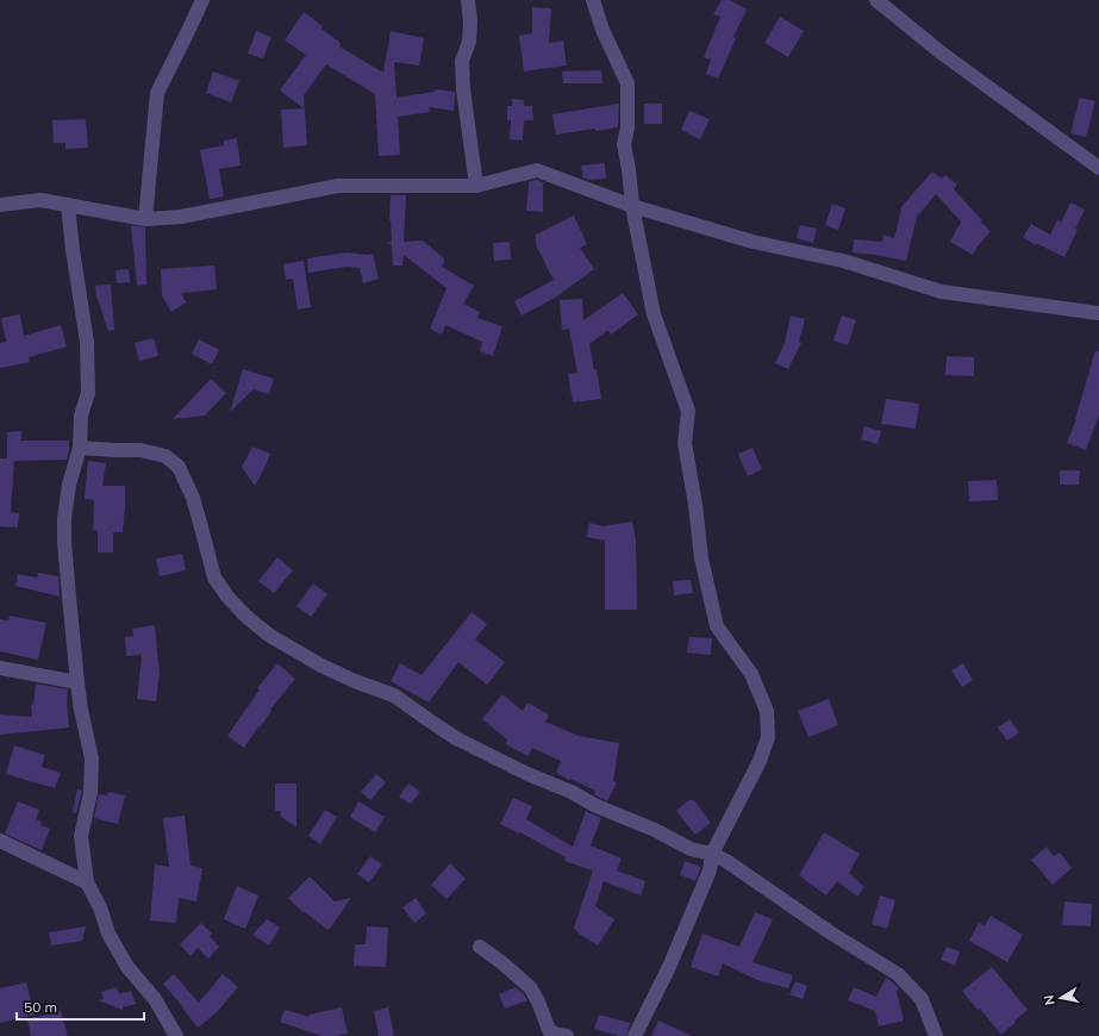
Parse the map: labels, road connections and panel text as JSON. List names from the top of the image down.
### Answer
{
  "scale_bar": "50 m",
  "north": "left"
}
